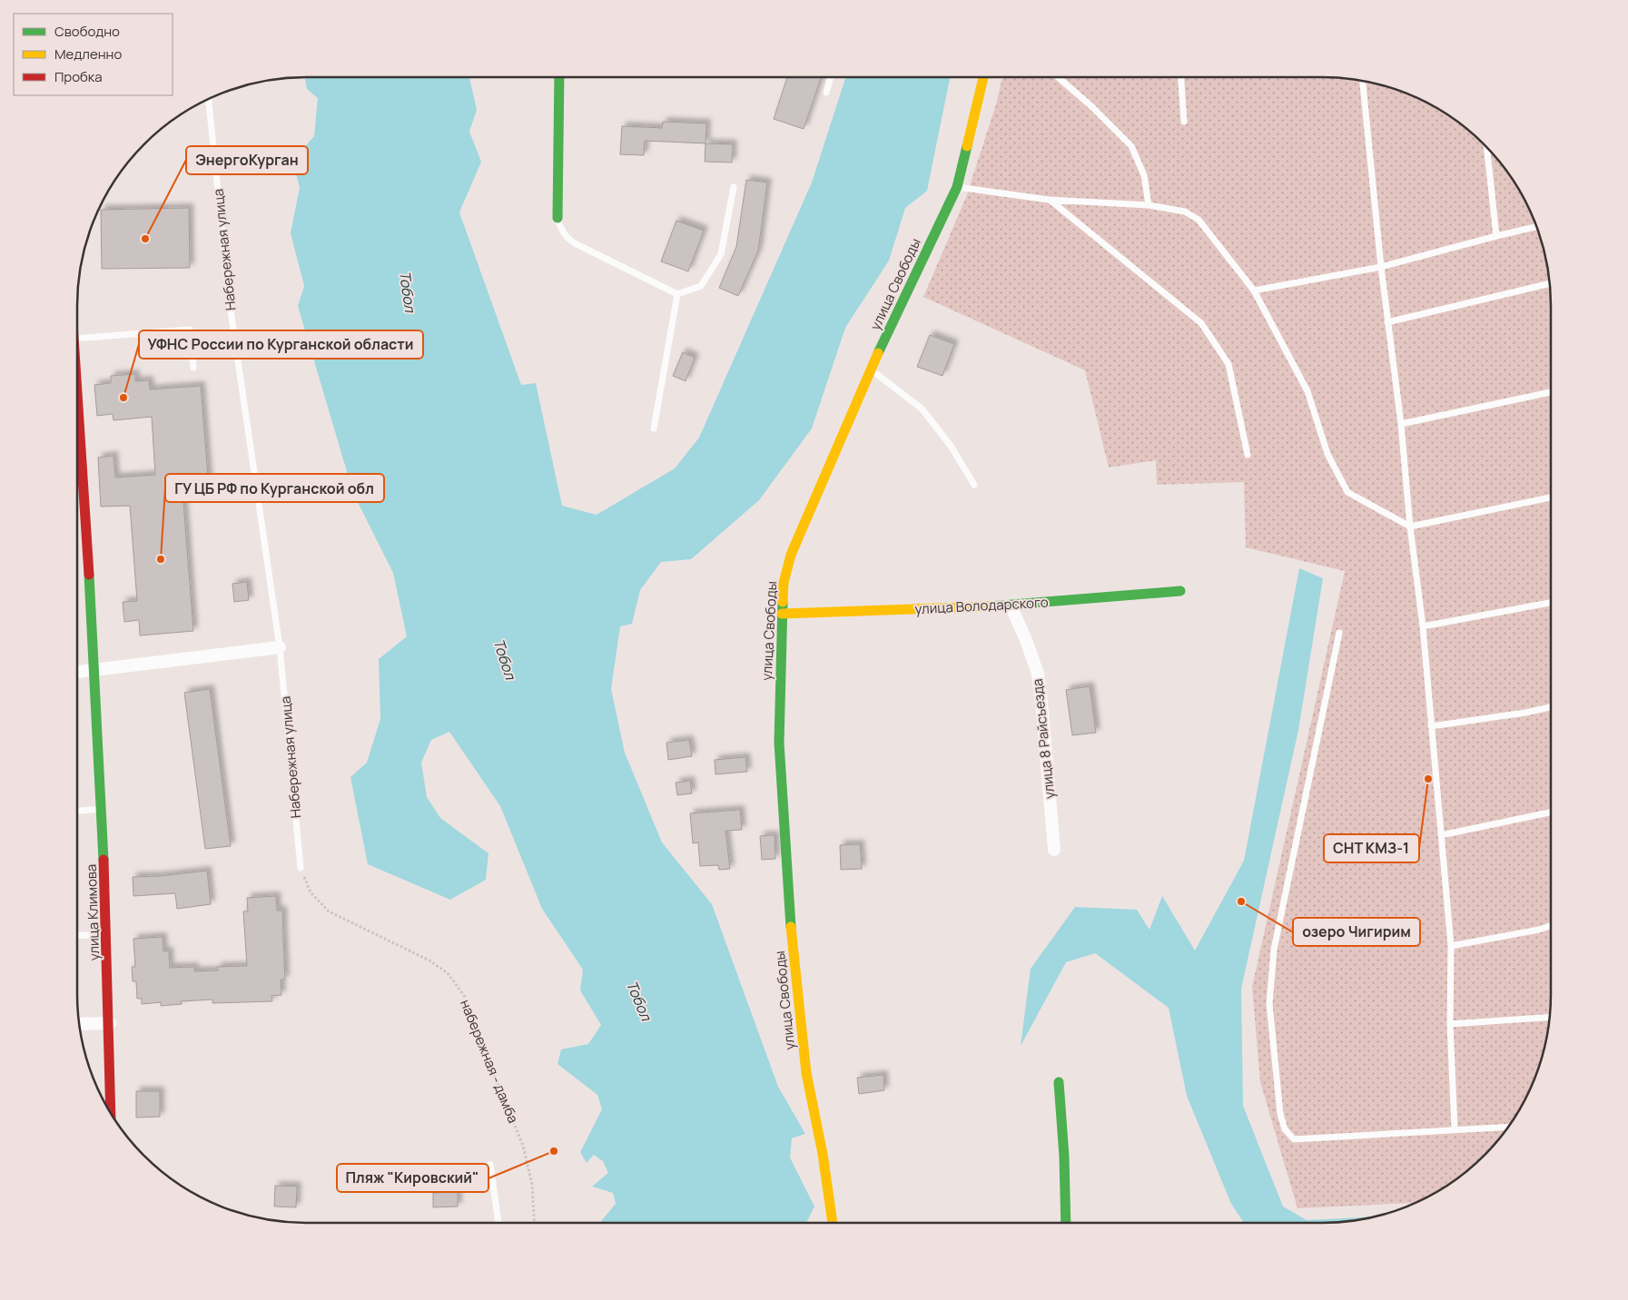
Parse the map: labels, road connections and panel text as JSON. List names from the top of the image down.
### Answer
{
  "streets": {
    "street": [
      "улица Свободы",
      "улица Володарского",
      "улица 8 Райсъезда",
      "улица Климова"
    ],
    "lane": ["Набережная улица"],
    "path": ["набережная - дамба"]
  },
  "crossings": [
    ["Набережная улица", "набережная - дамба"],
    ["улица Свободы", "улица Володарского"],
    ["улица Володарского", "улица 8 Райсъезда"]
  ],
  "water": ["Тобол"],
  "places": [
    "ЭнергоКурган",
    "УФНС России по Курганской области",
    "ГУ ЦБ РФ по Курганской обл",
    "СНТ КМЗ-1",
    "озеро Чигирим",
    "Пляж \"Кировский\""
  ],
  "legend": ["Свободно", "Медленно", "Пробка"]
}
